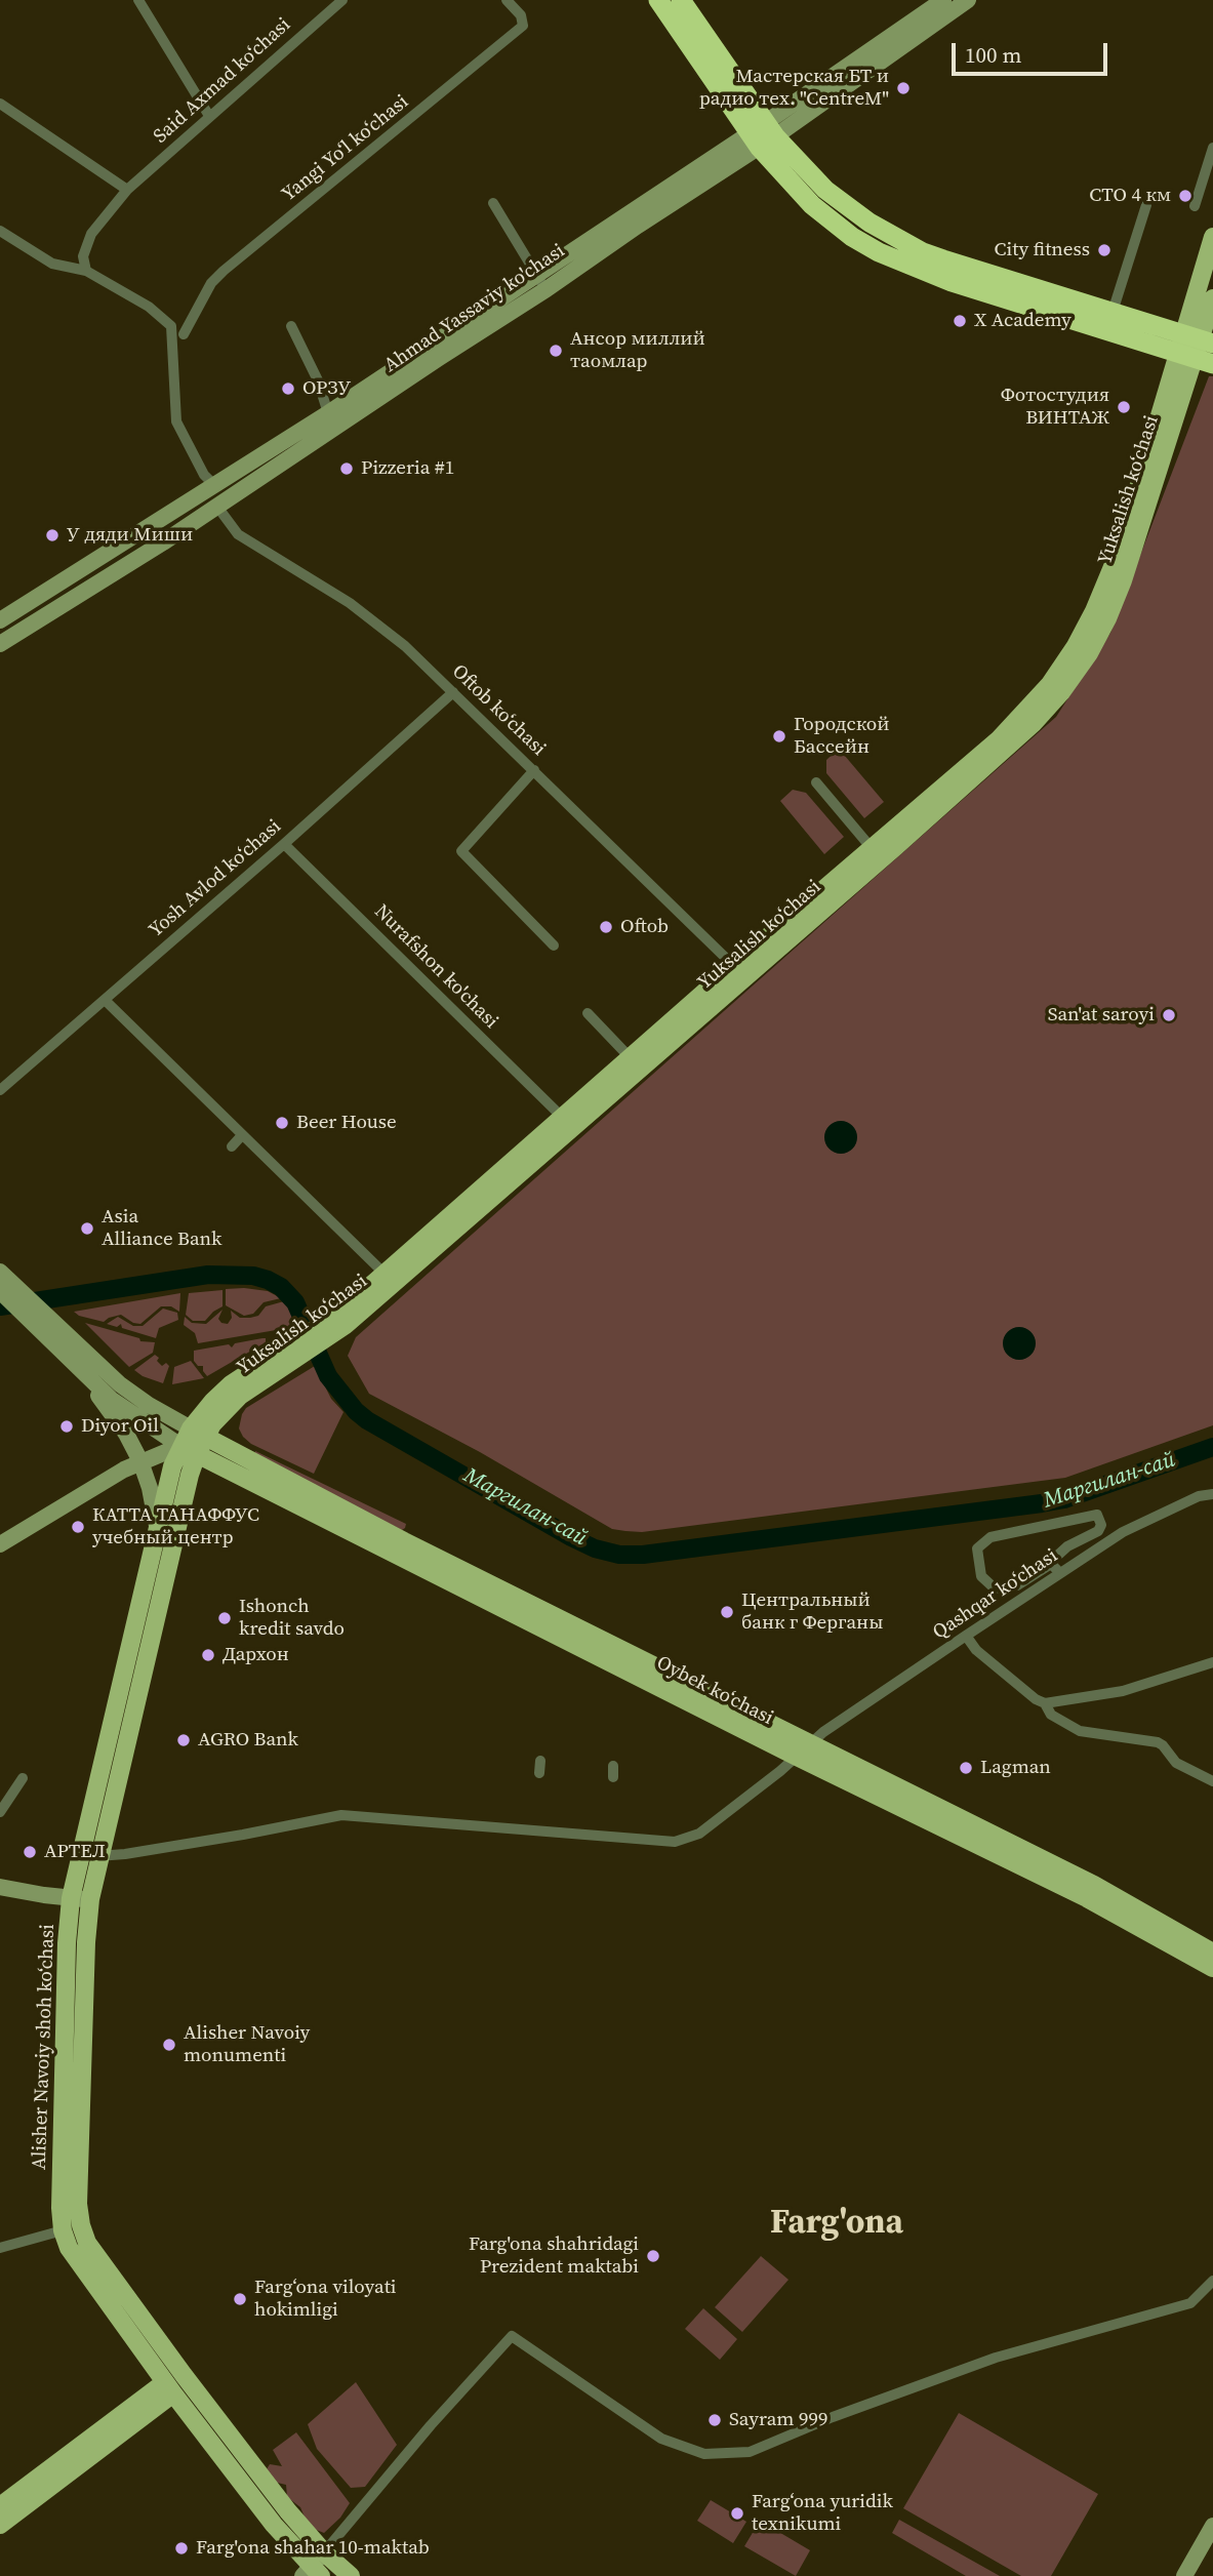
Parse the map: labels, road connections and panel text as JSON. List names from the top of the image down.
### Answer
{
  "streets": {
    "main road": [
      "Ahmad Yassaviy ko'chasi",
      "Yuksalish koʻchasi",
      "Oybek ko‘chasi",
      "Alisher Navoiy shoh koʻchasi"
    ],
    "street": [
      "Said Axmad koʻchasi",
      "Yangi Yoʻl koʻchasi",
      "Oftob koʻchasi",
      "Yosh Avlod koʻchasi",
      "Nurafshon ko'chasi",
      "Qashqar koʻchasi"
    ]
  },
  "crossings": [
    ["Ahmad Yassaviy ko'chasi", "Oftob koʻchasi"],
    ["Yuksalish koʻchasi", "Oftob koʻchasi"],
    ["Yuksalish koʻchasi", "Nurafshon ko'chasi"],
    ["Yuksalish koʻchasi", "Oybek ko‘chasi"],
    ["Yuksalish koʻchasi", "Alisher Navoiy shoh koʻchasi"],
    ["Oftob koʻchasi", "Yosh Avlod koʻchasi"],
    ["Yosh Avlod koʻchasi", "Nurafshon ko'chasi"],
    ["Qashqar koʻchasi", "Oybek ko‘chasi"],
    ["Qashqar koʻchasi", "Alisher Navoiy shoh koʻchasi"],
    ["Oybek ko‘chasi", "Alisher Navoiy shoh koʻchasi"]
  ],
  "districts": ["Farg'ona"],
  "water": ["Маргилан-сай"],
  "places": [
    "Мастерская БТ и радио тех. \"CentreM\"",
    "СТО 4 км",
    "City fitness",
    "X Academy",
    "Ансор миллий таомлар",
    "ОРЗУ",
    "Фотостудия ВИНТАЖ",
    "Pizzeria #1",
    "У дяди Миши",
    "Городской Бассейн",
    "Oftob",
    "San'at saroyi",
    "Beer House",
    "Asia Alliance Bank",
    "Diyor Oil",
    "КАТТА ТАНАФФУС учебный центр",
    "Центральный банк г Ферганы",
    "Ishonch kredit savdo",
    "Дархон",
    "AGRO Bank",
    "Lagman",
    "АРТЕЛ",
    "Alisher Navoiy monumenti",
    "Farg'ona shahridagi Prezident maktabi",
    "Farg‘ona viloyati hokimligi",
    "Sayram 999",
    "Farg‘ona yuridik texnikumi",
    "Farg'ona shahar 10-maktab"
  ],
  "scale_bar": "100 m"
}
